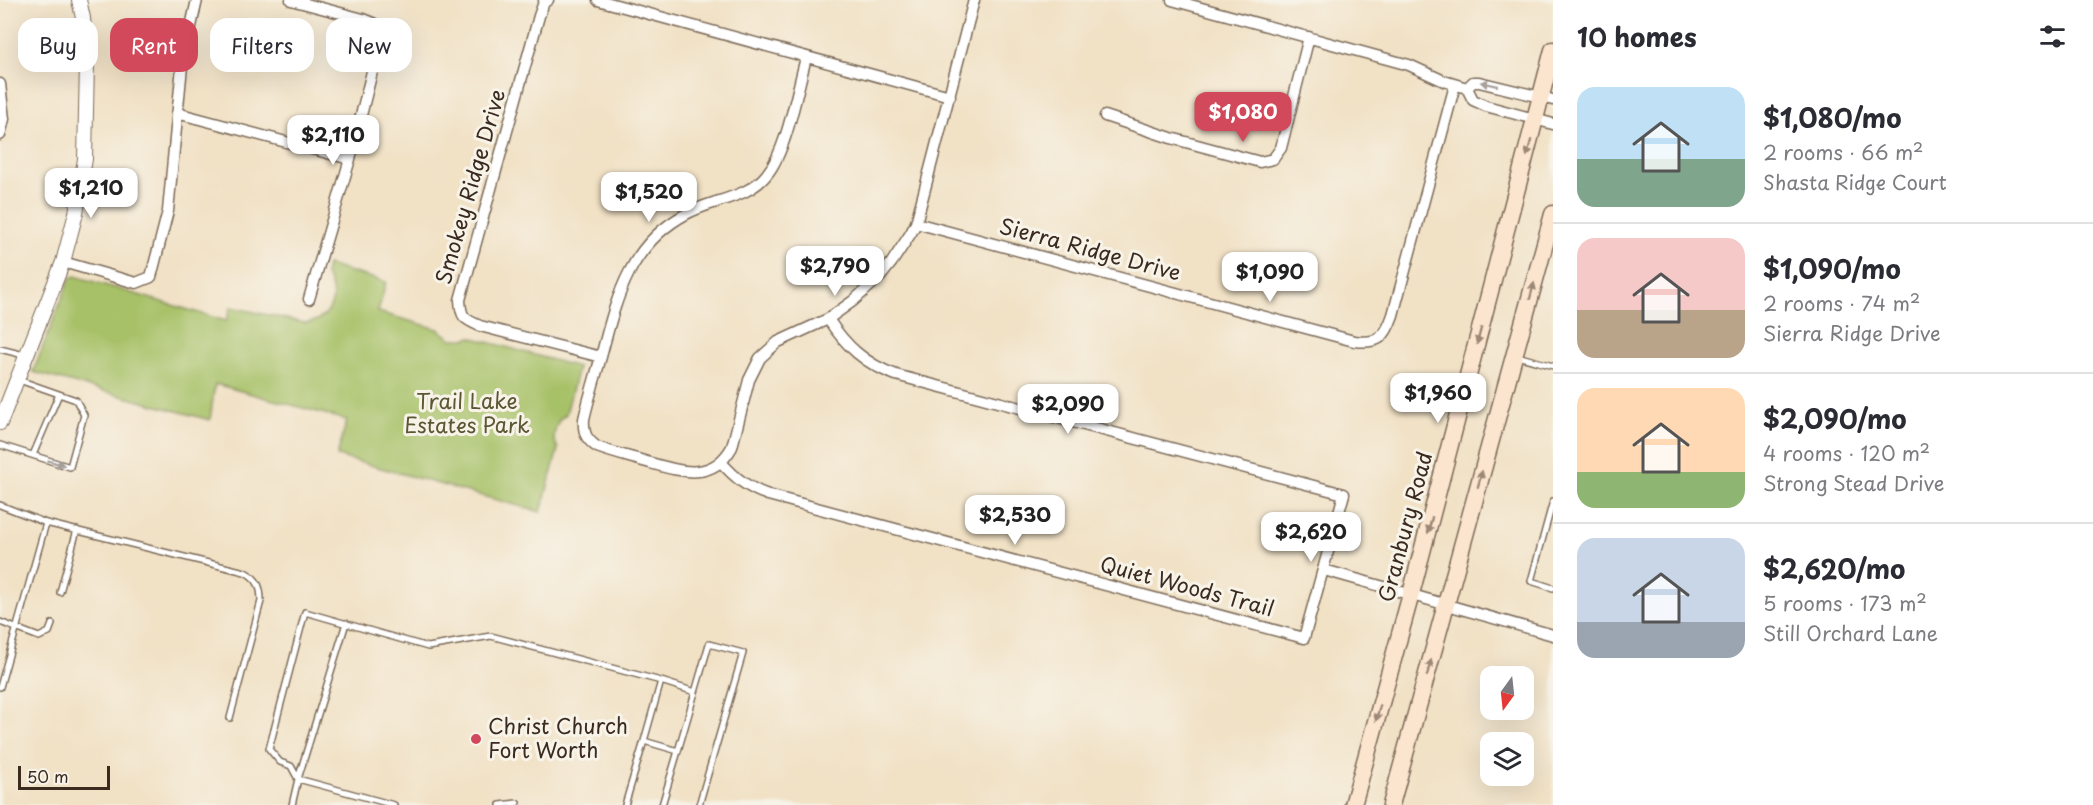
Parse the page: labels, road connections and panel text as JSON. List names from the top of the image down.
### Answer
{
  "streets": {
    "main road": ["Granbury Road"],
    "street": ["Smokey Ridge Drive", "Sierra Ridge Drive", "Quiet Woods Trail"]
  },
  "parks": ["Trail Lake Estates Park"],
  "places": ["Christ Church Fort Worth"],
  "scale_bar": "50 m",
  "north": "bottom",
  "page": {
    "heading": "10 homes",
    "chip": [
      "Buy",
      "Rent",
      "Filters",
      "New"
    ],
    "list": [
      {
        "name": "$1,080/mo",
        "note": "2 rooms · 66 m² · Shasta Ridge Court"
      },
      {
        "name": "$1,090/mo",
        "note": "2 rooms · 74 m² · Sierra Ridge Drive"
      },
      {
        "name": "$2,090/mo",
        "note": "4 rooms · 120 m² · Strong Stead Drive"
      },
      {
        "name": "$2,620/mo",
        "note": "5 rooms · 173 m² · Still Orchard Lane"
      }
    ],
    "price": [
      "$1,080",
      "$2,110",
      "$1,210",
      "$1,520",
      "$2,790",
      "$1,090",
      "$1,960",
      "$2,090",
      "$2,530",
      "$2,620"
    ],
    "scale": "50 m"
  }
}
